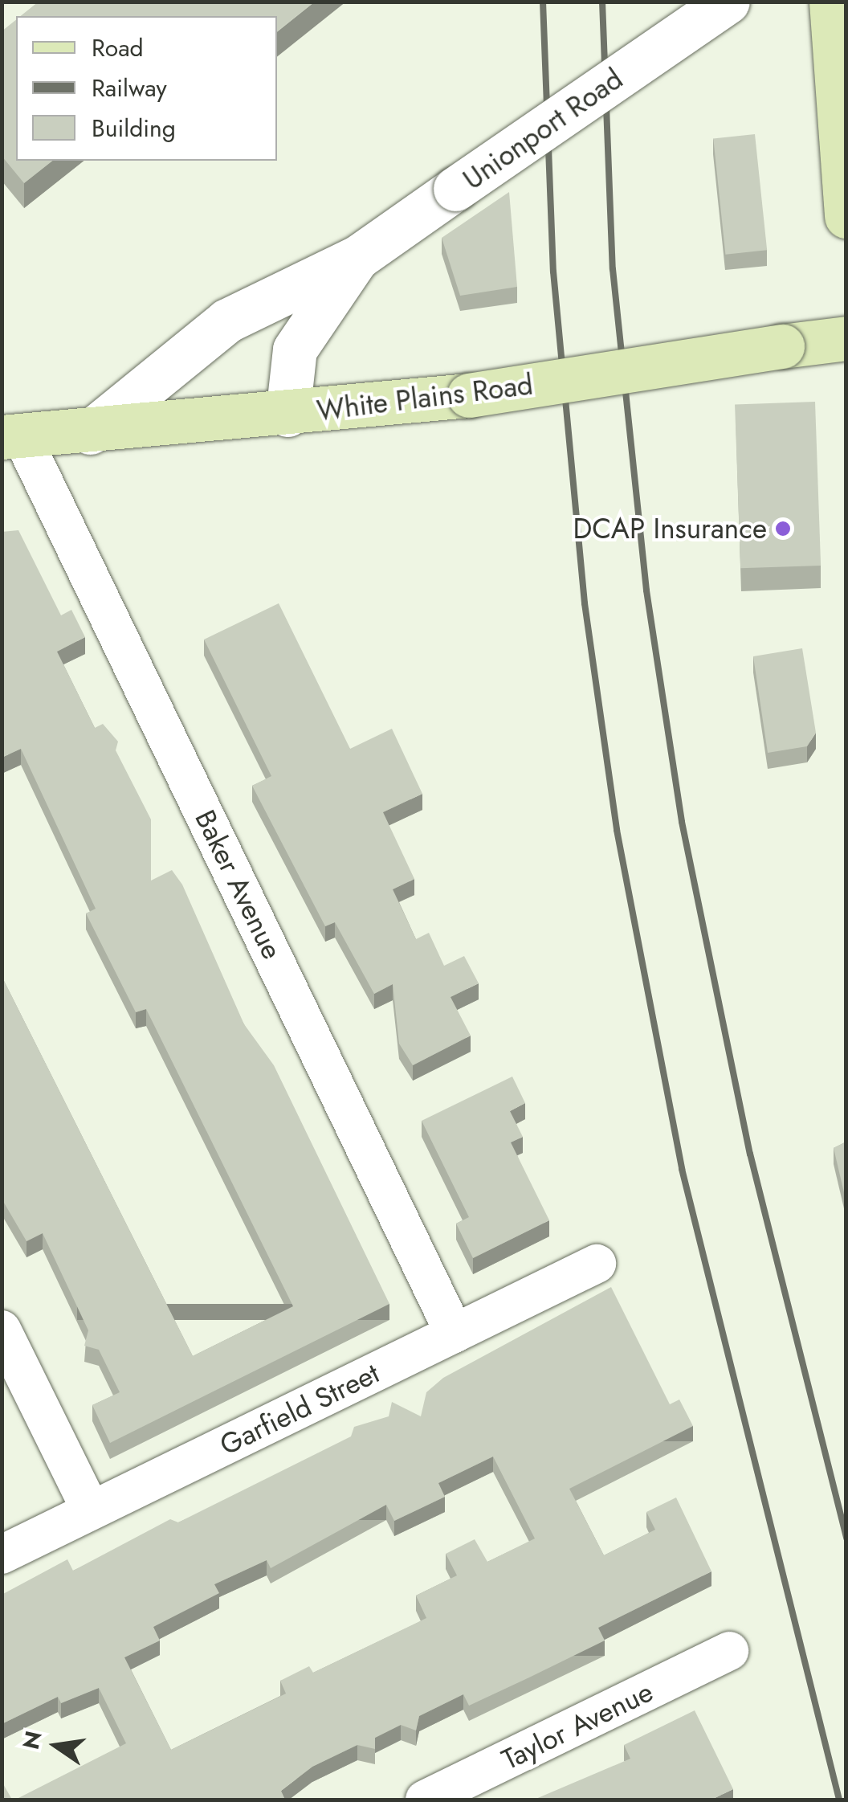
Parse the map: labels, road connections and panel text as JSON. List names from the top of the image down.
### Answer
{
  "streets": {
    "main road": ["White Plains Road"],
    "street": [
      "Unionport Road",
      "Baker Avenue",
      "Garfield Street",
      "Taylor Avenue"
    ]
  },
  "crossings": [
    ["Unionport Road", "White Plains Road"],
    ["White Plains Road", "Baker Avenue"],
    ["Baker Avenue", "Garfield Street"]
  ],
  "places": ["DCAP Insurance"],
  "legend": ["Road", "Railway", "Building"],
  "north": "left"
}
